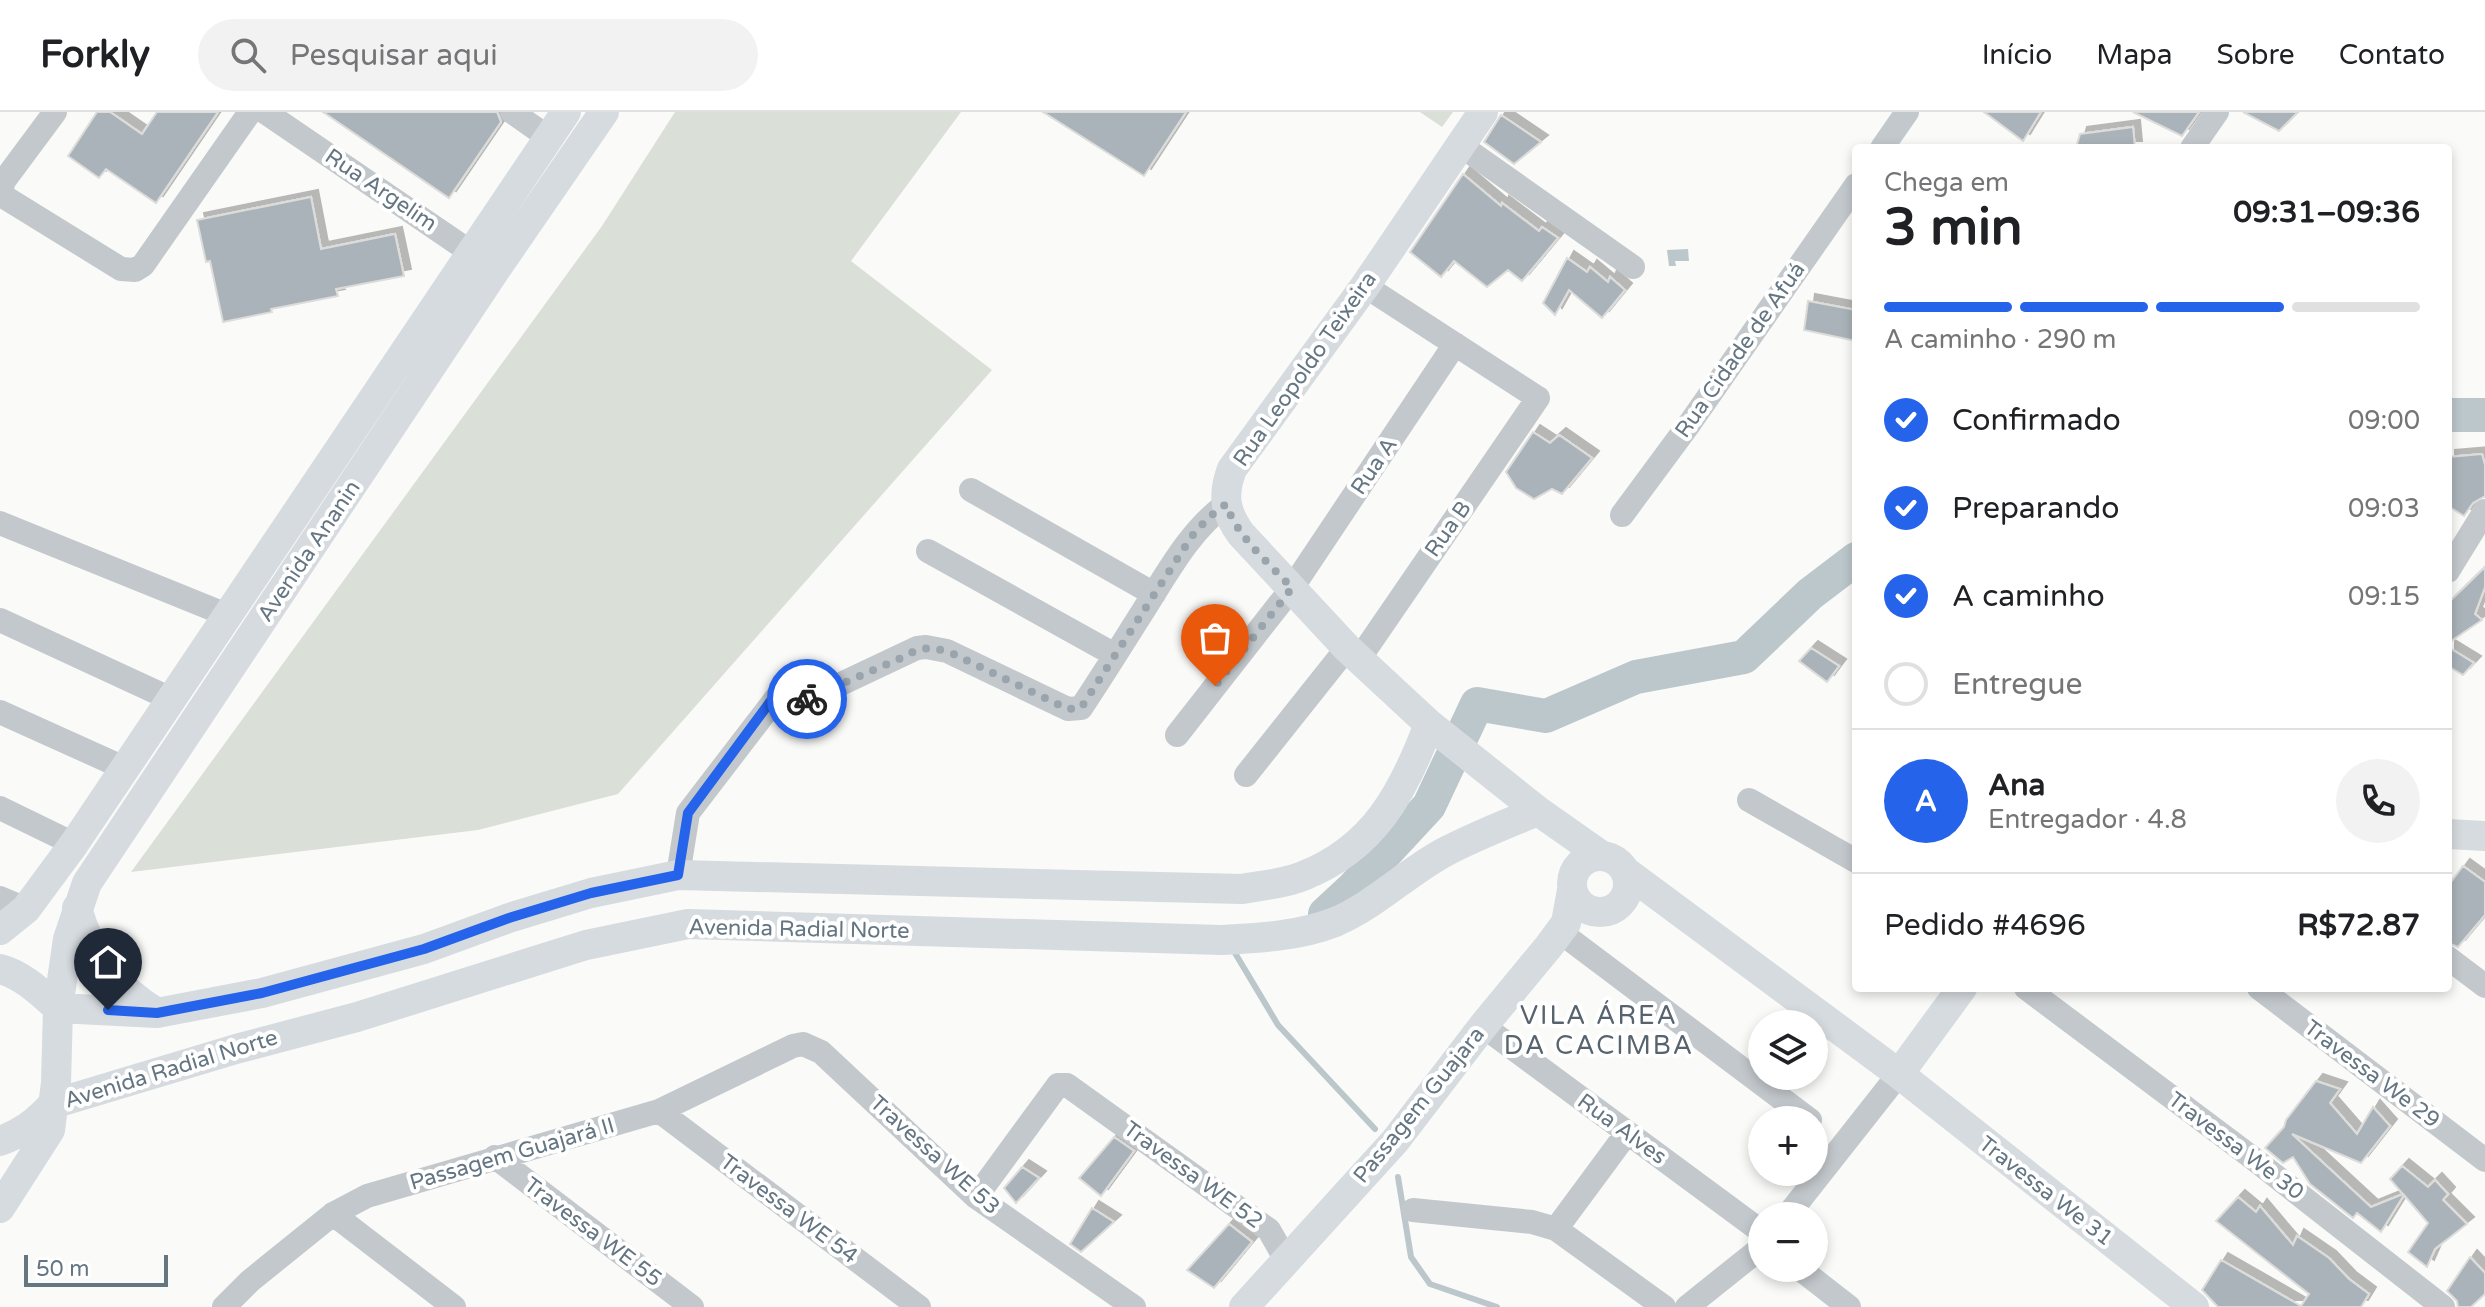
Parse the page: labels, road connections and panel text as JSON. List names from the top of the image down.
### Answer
{
  "streets": {
    "main road": [
      "Rua Leopoldo Teixeira",
      "Avenida Ananin",
      "Avenida Radial Norte",
      "Passagem Guajara",
      "Travessa We 31"
    ],
    "street": [
      "Rua Argelim",
      "Rua Cidade de Afuá",
      "Rua A",
      "Rua B",
      "Travessa We 29",
      "Rua Alves",
      "Travessa We 30",
      "Passagem Guajará II",
      "Travessa WE 53",
      "Travessa WE 52",
      "Travessa WE 54",
      "Travessa WE 55"
    ]
  },
  "crossings": [
    ["Rua Argelim", "Avenida Ananin"],
    ["Rua A", "Rua B"],
    ["Avenida Ananin", "Avenida Radial Norte"],
    ["Passagem Guajara", "Rua Alves"],
    ["Passagem Guajara", "Travessa WE 52"],
    ["Passagem Guajará II", "Travessa WE 53"],
    ["Passagem Guajará II", "Travessa WE 54"],
    ["Passagem Guajará II", "Travessa WE 55"],
    ["Travessa WE 53", "Travessa WE 52"]
  ],
  "districts": ["VILA ÁREA DA CACIMBA"],
  "scale_bar": "50 m",
  "page": {
    "header": "Forkly",
    "search": "Pesquisar aqui",
    "nav": [
      "Início",
      "Mapa",
      "Sobre",
      "Contato"
    ],
    "heading": ["3 min", "Chega em", "09:31–09:36"],
    "panel": [
      "Ana",
      "Entregador · 4.8",
      "Pedido #4696",
      "R$72.87"
    ],
    "bar": "A caminho · 290 m",
    "list": [
      ["Confirmado", "09:00"],
      ["Preparando", "09:03"],
      ["A caminho", "09:15"],
      "Entregue"
    ],
    "round": "A",
    "map_buttons": ["+", "−"],
    "scale": "50 m"
  }
}
